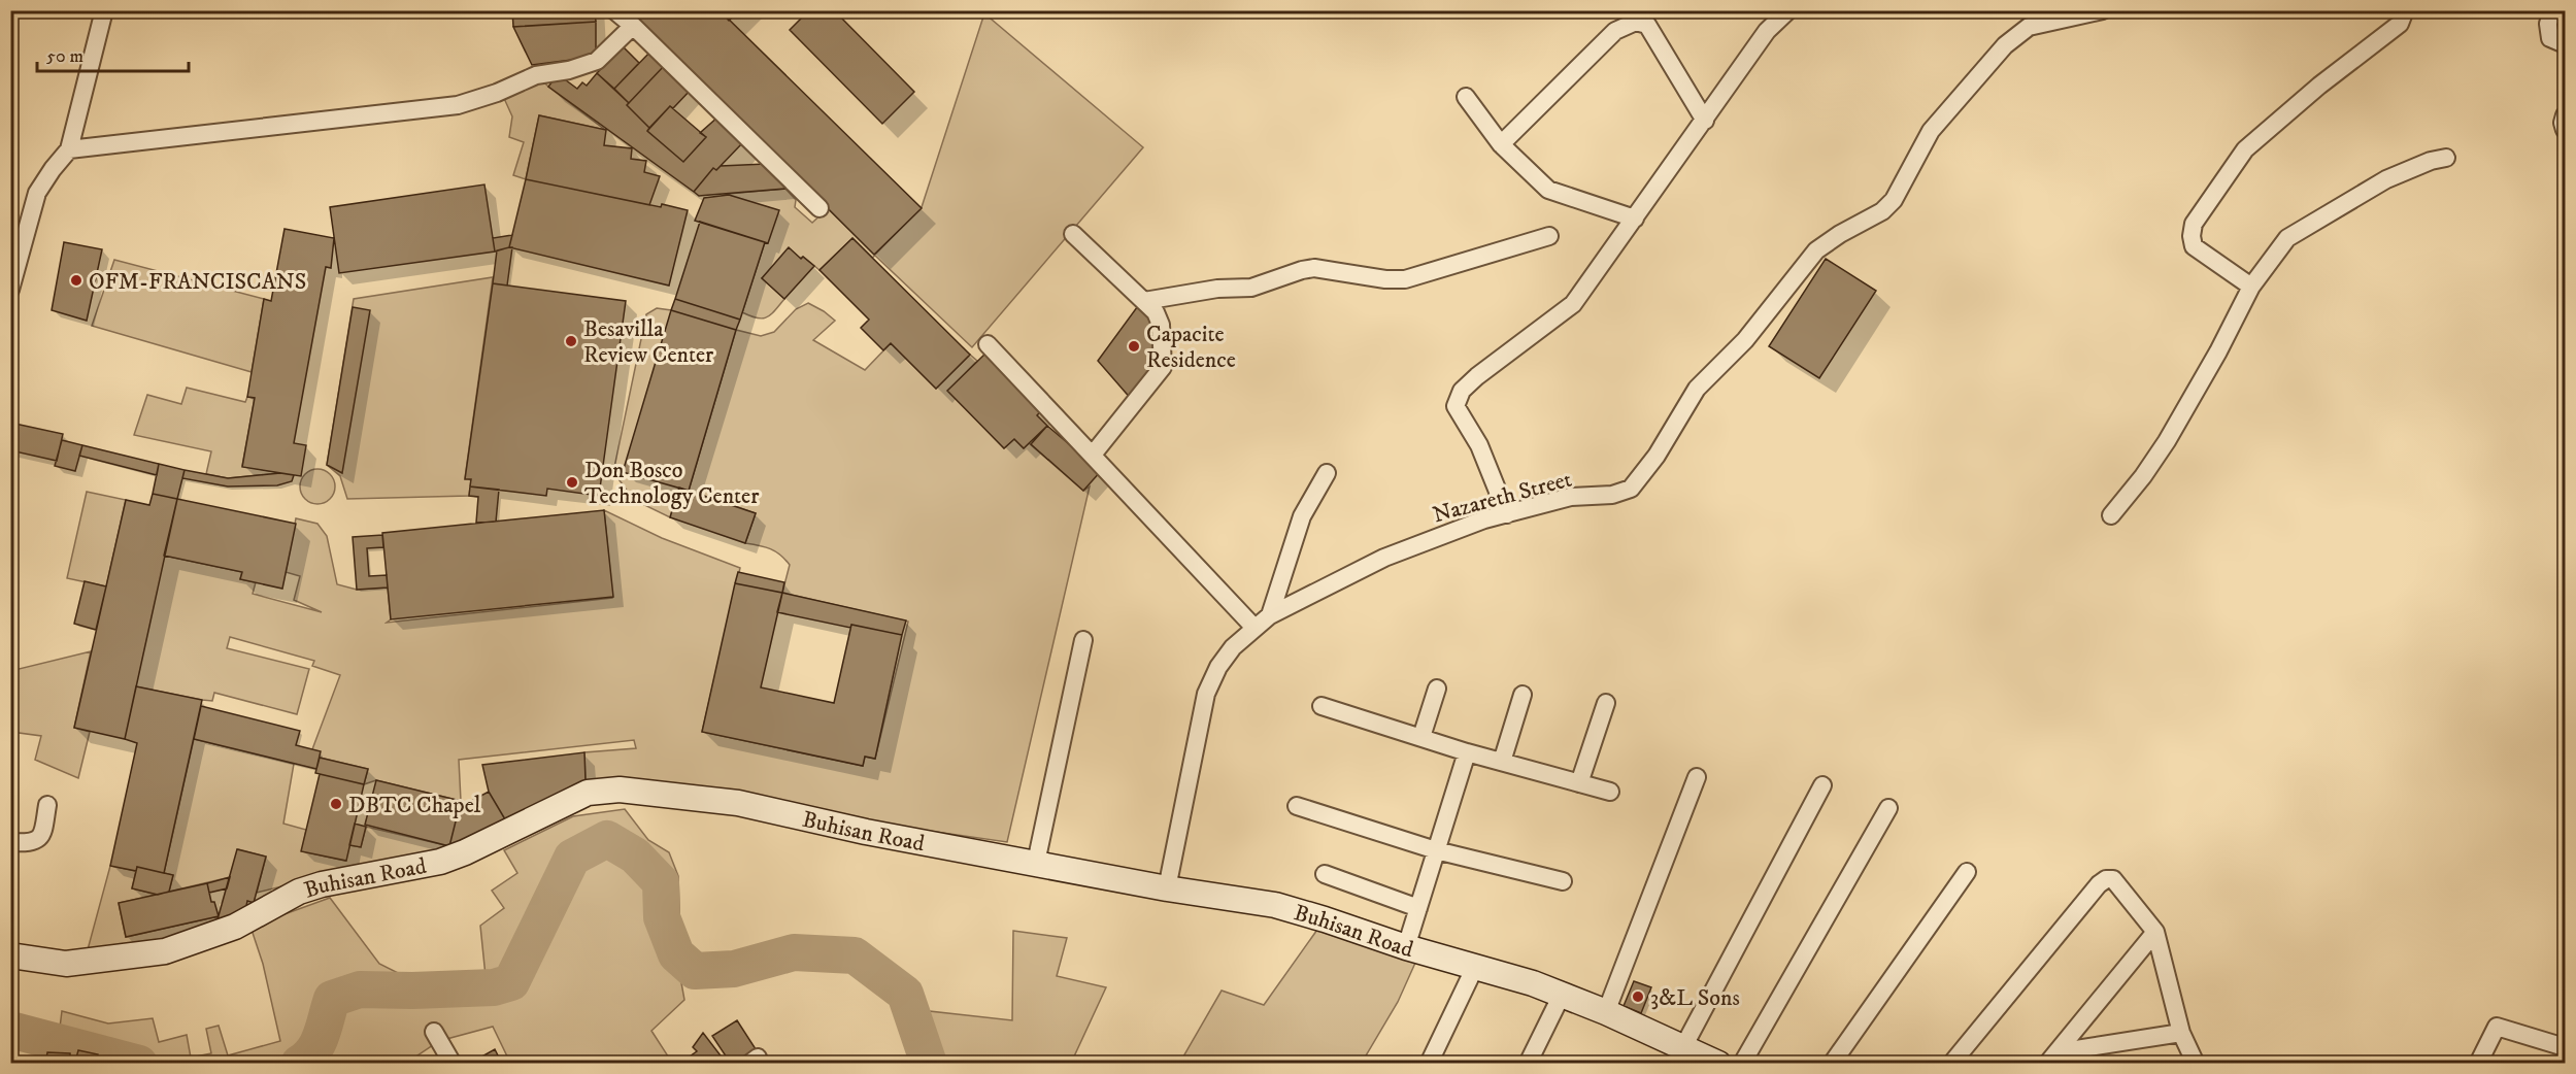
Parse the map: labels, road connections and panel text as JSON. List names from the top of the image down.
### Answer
{
  "streets": {
    "street": ["Nazareth Street", "Buhisan Road"]
  },
  "crossings": [
    ["Nazareth Street", "Buhisan Road"]
  ],
  "places": [
    "OFM-FRANCISCANS",
    "Besavilla Review Center",
    "Capacite Residence",
    "Don Bosco Technology Center",
    "DBTC Chapel",
    "3&L Sons"
  ],
  "scale_bar": "50 m"
}
